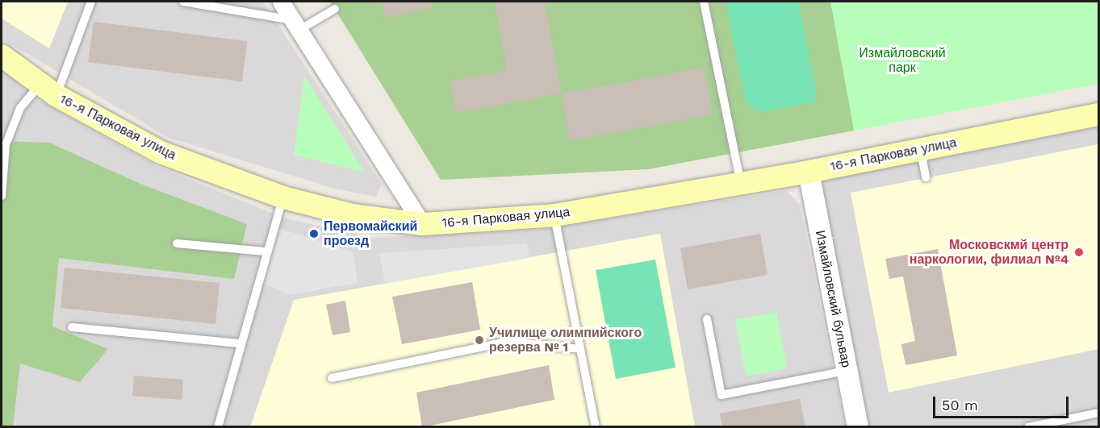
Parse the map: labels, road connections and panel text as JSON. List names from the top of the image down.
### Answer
{
  "streets": {
    "main road": ["16-я Парковая улица"],
    "street": ["Измайловский бульвар"]
  },
  "crossings": [
    ["16-я Парковая улица", "Измайловский бульвар"]
  ],
  "parks": ["Измайловский парк"],
  "places": ["Первомайский проезд", "Московскмй центр наркологии, филиал №4", "Училище олимпийского резерва № 1"],
  "scale_bar": "50 m"
}
